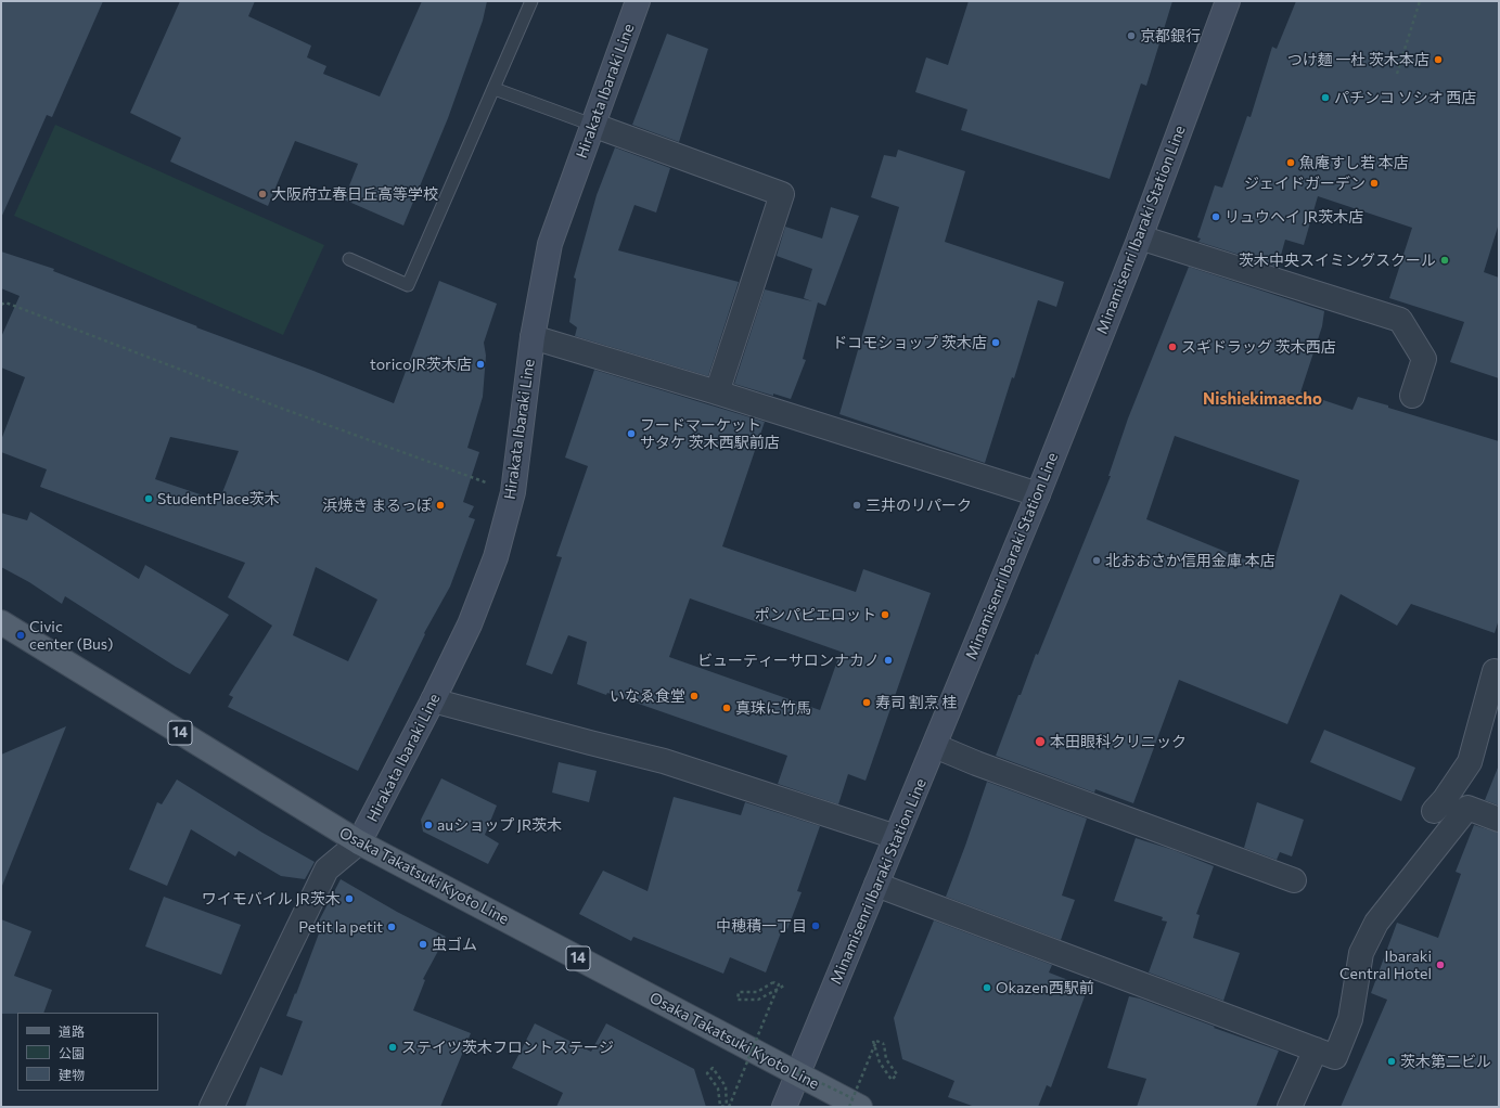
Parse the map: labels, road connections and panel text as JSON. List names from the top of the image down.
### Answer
{
  "streets": {
    "main road": [
      "Hirakata Ibaraki Line",
      "Minamisenri Ibaraki Station Line",
      "14",
      "Osaka Takatsuki Kyoto Line"
    ]
  },
  "crossings": [
    ["Hirakata Ibaraki Line", "Osaka Takatsuki Kyoto Line"],
    ["Minamisenri Ibaraki Station Line", "Osaka Takatsuki Kyoto Line"]
  ],
  "districts": ["Nishiekimaecho"],
  "places": [
    "京都銀行",
    "つけ麺 一杜 茨木本店",
    "パチンコ ソシオ 西店",
    "魚庵すし若 本店",
    "ジェイドガーデン",
    "大阪府立春日丘高等学校",
    "リュウヘイ JR茨木店",
    "茨木中央スイミングスクール",
    "ドコモショップ 茨木店",
    "スギドラッグ 茨木西店",
    "toricoJR茨木店",
    "フードマーケット サタケ 茨木西駅前店",
    "StudentPlace茨木",
    "浜焼き まるっぽ",
    "三井のリパーク",
    "北おおさか信用金庫 本店",
    "ポンパピエロット",
    "Civic center (Bus)",
    "ビューティーサロンナカノ",
    "いなゑ食堂",
    "寿司 割烹 桂",
    "真珠に竹馬",
    "本田眼科クリニック",
    "auショップ JR茨木",
    "ワイモバイル JR茨木",
    "中穂積一丁目",
    "Petit la petit",
    "虫ゴム",
    "Ibaraki Central Hotel",
    "Okazen西駅前",
    "ステイツ茨木フロントステージ",
    "茨木第二ビル"
  ],
  "legend": ["道路", "公園", "建物"]
}
